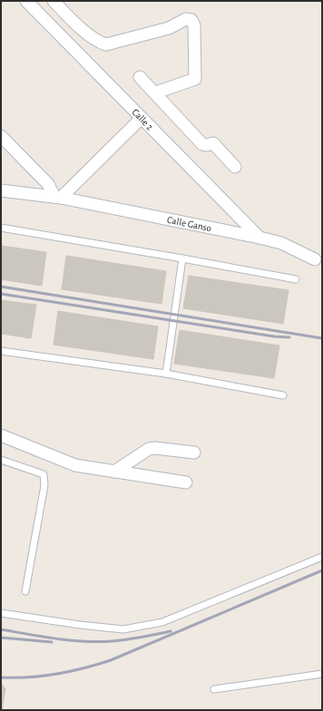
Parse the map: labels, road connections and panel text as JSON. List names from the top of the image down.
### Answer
{
  "streets": {
    "street": ["Calle 2", "Calle Ganso"]
  },
  "crossings": [
    ["Calle 2", "Calle Ganso"]
  ]
}
